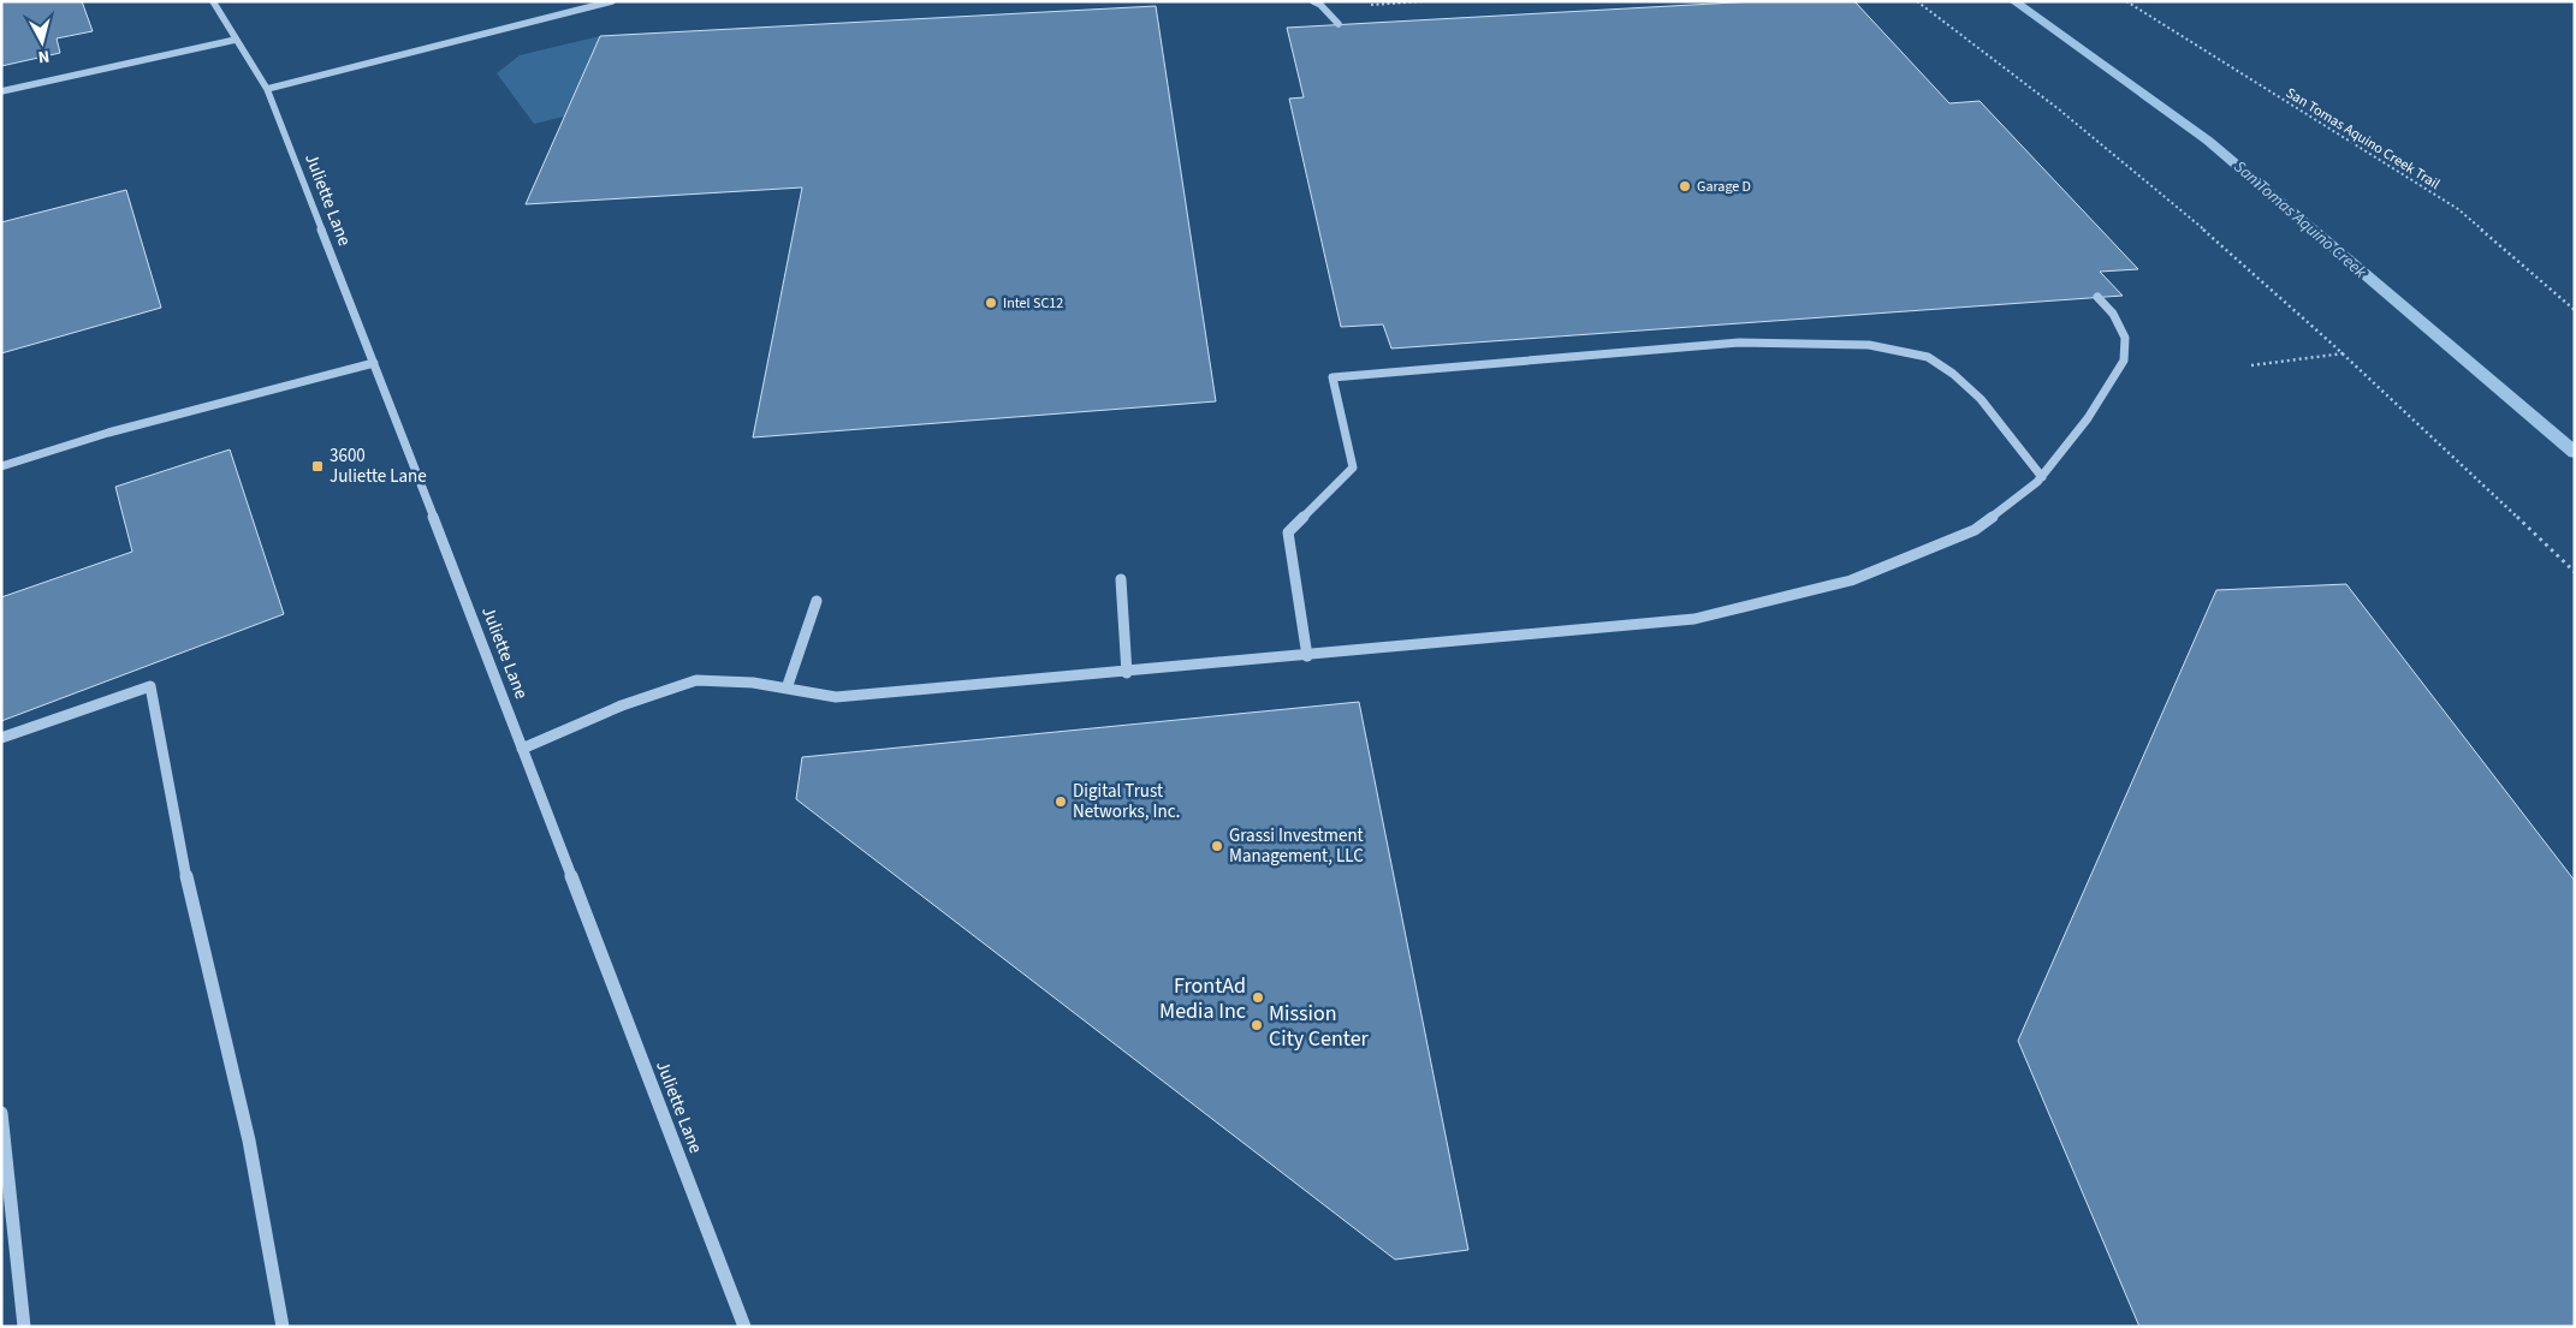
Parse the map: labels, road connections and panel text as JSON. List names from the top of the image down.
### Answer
{
  "streets": {
    "street": ["Juliette Lane"],
    "path": ["San Tomas Aquino Creek Trail"]
  },
  "water": ["San Tomas Aquino Creek"],
  "places": {
    "other": [
      "Garage D",
      "Intel SC12",
      "Digital Trust Networks, Inc.",
      "Grassi Investment Management, LLC",
      "FrontAd Media Inc",
      "Mission City Center"
    ],
    "transit": ["3600 Juliette Lane"]
  },
  "north": "bottom"
}
